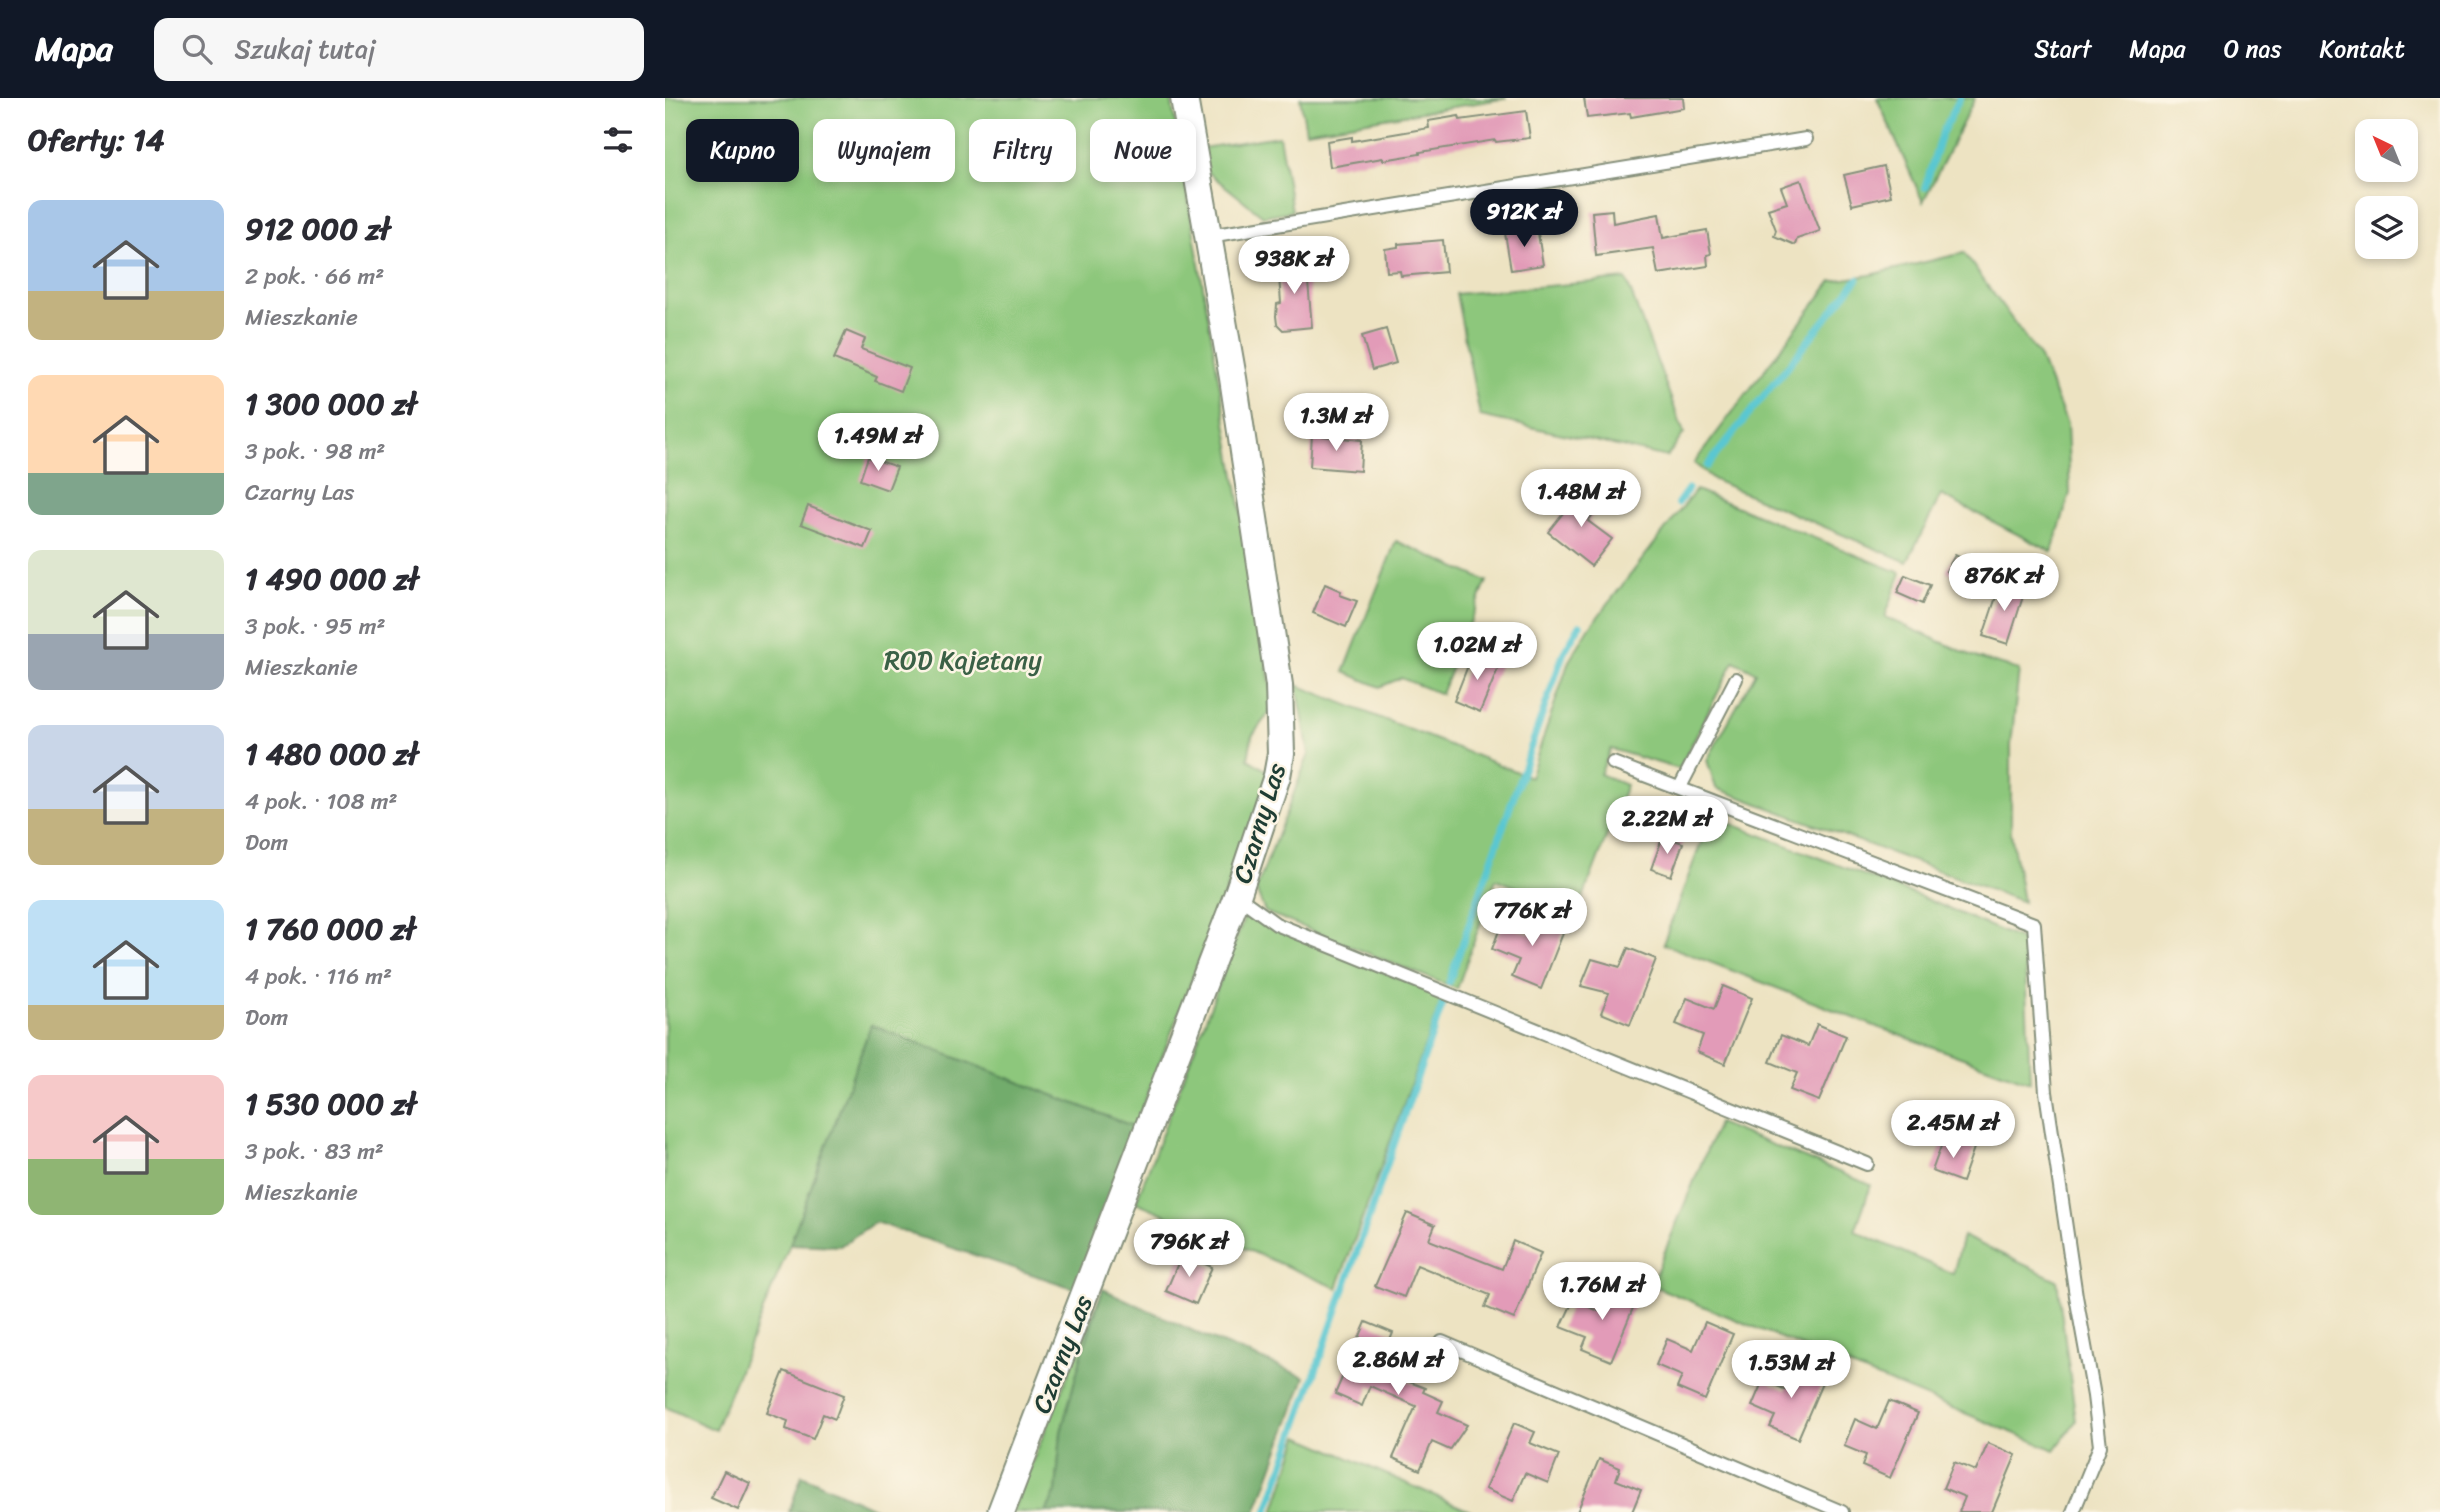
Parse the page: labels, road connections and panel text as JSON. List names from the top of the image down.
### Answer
{
  "streets": {
    "street": ["Czarny Las"]
  },
  "parks": ["ROD Kajetany"],
  "north": "top left",
  "page": {
    "header": "Mapa",
    "search": "Szukaj tutaj",
    "nav": [
      "Start",
      "Mapa",
      "O nas",
      "Kontakt"
    ],
    "heading": "Oferty: 14",
    "chip": [
      "Kupno",
      "Wynajem",
      "Filtry",
      "Nowe"
    ],
    "list": [
      {
        "name": "912 000 zł",
        "note": "2 pok. · 66 m² · Mieszkanie"
      },
      {
        "name": "1 300 000 zł",
        "note": "3 pok. · 98 m² · Czarny Las"
      },
      {
        "name": "1 490 000 zł",
        "note": "3 pok. · 95 m² · Mieszkanie"
      },
      {
        "name": "1 480 000 zł",
        "note": "4 pok. · 108 m² · Dom"
      },
      {
        "name": "1 760 000 zł",
        "note": "4 pok. · 116 m² · Dom"
      },
      {
        "name": "1 530 000 zł",
        "note": "3 pok. · 83 m² · Mieszkanie"
      }
    ],
    "price": [
      "912K zł",
      "938K zł",
      "1.3M zł",
      "1.49M zł",
      "1.48M zł",
      "876K zł",
      "1.02M zł",
      "2.22M zł",
      "776K zł",
      "2.45M zł",
      "796K zł",
      "1.76M zł",
      "2.86M zł",
      "1.53M zł"
    ]
  }
}
